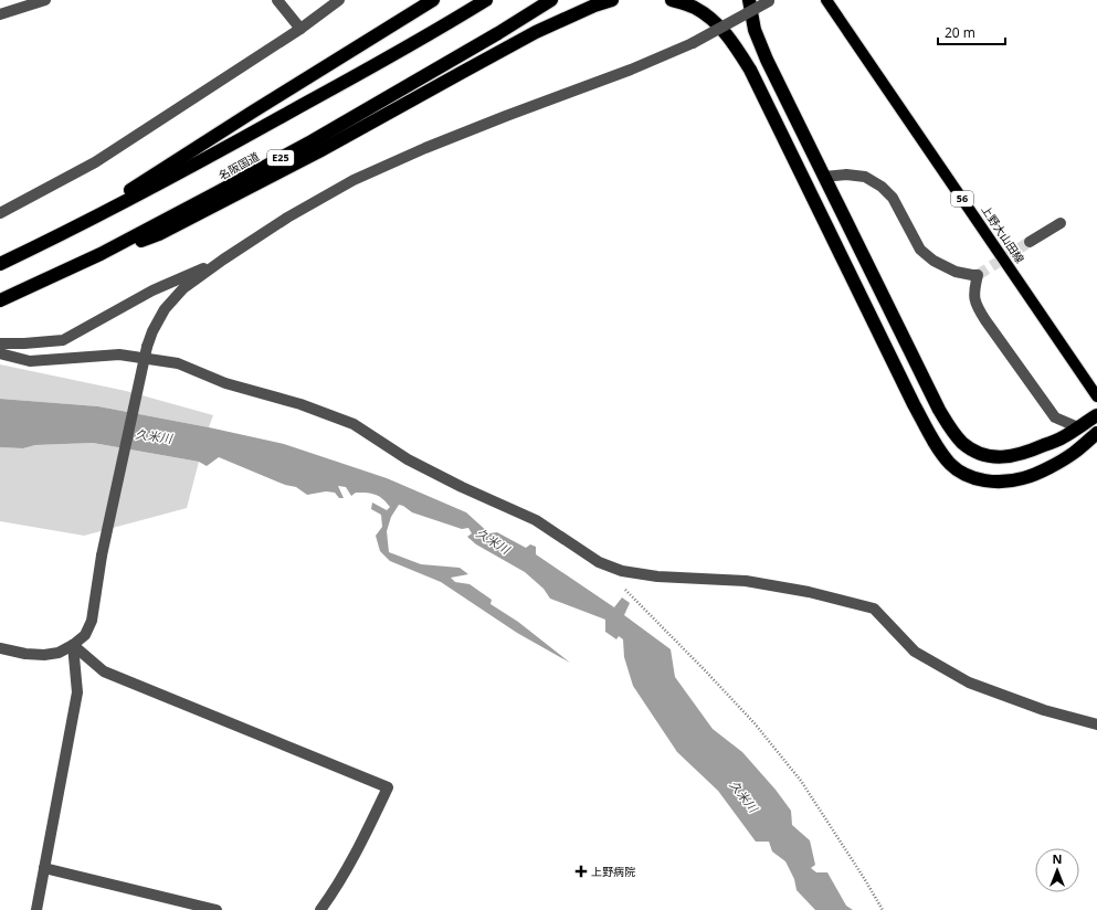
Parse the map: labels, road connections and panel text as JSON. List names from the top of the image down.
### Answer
{
  "streets": {
    "highway": ["E25", "名阪国道"],
    "main road": ["56", "上野大山田線"]
  },
  "water": ["久米川"],
  "places": {
    "health": ["上野病院"]
  },
  "scale_bar": "20 m",
  "north": "top"
}
